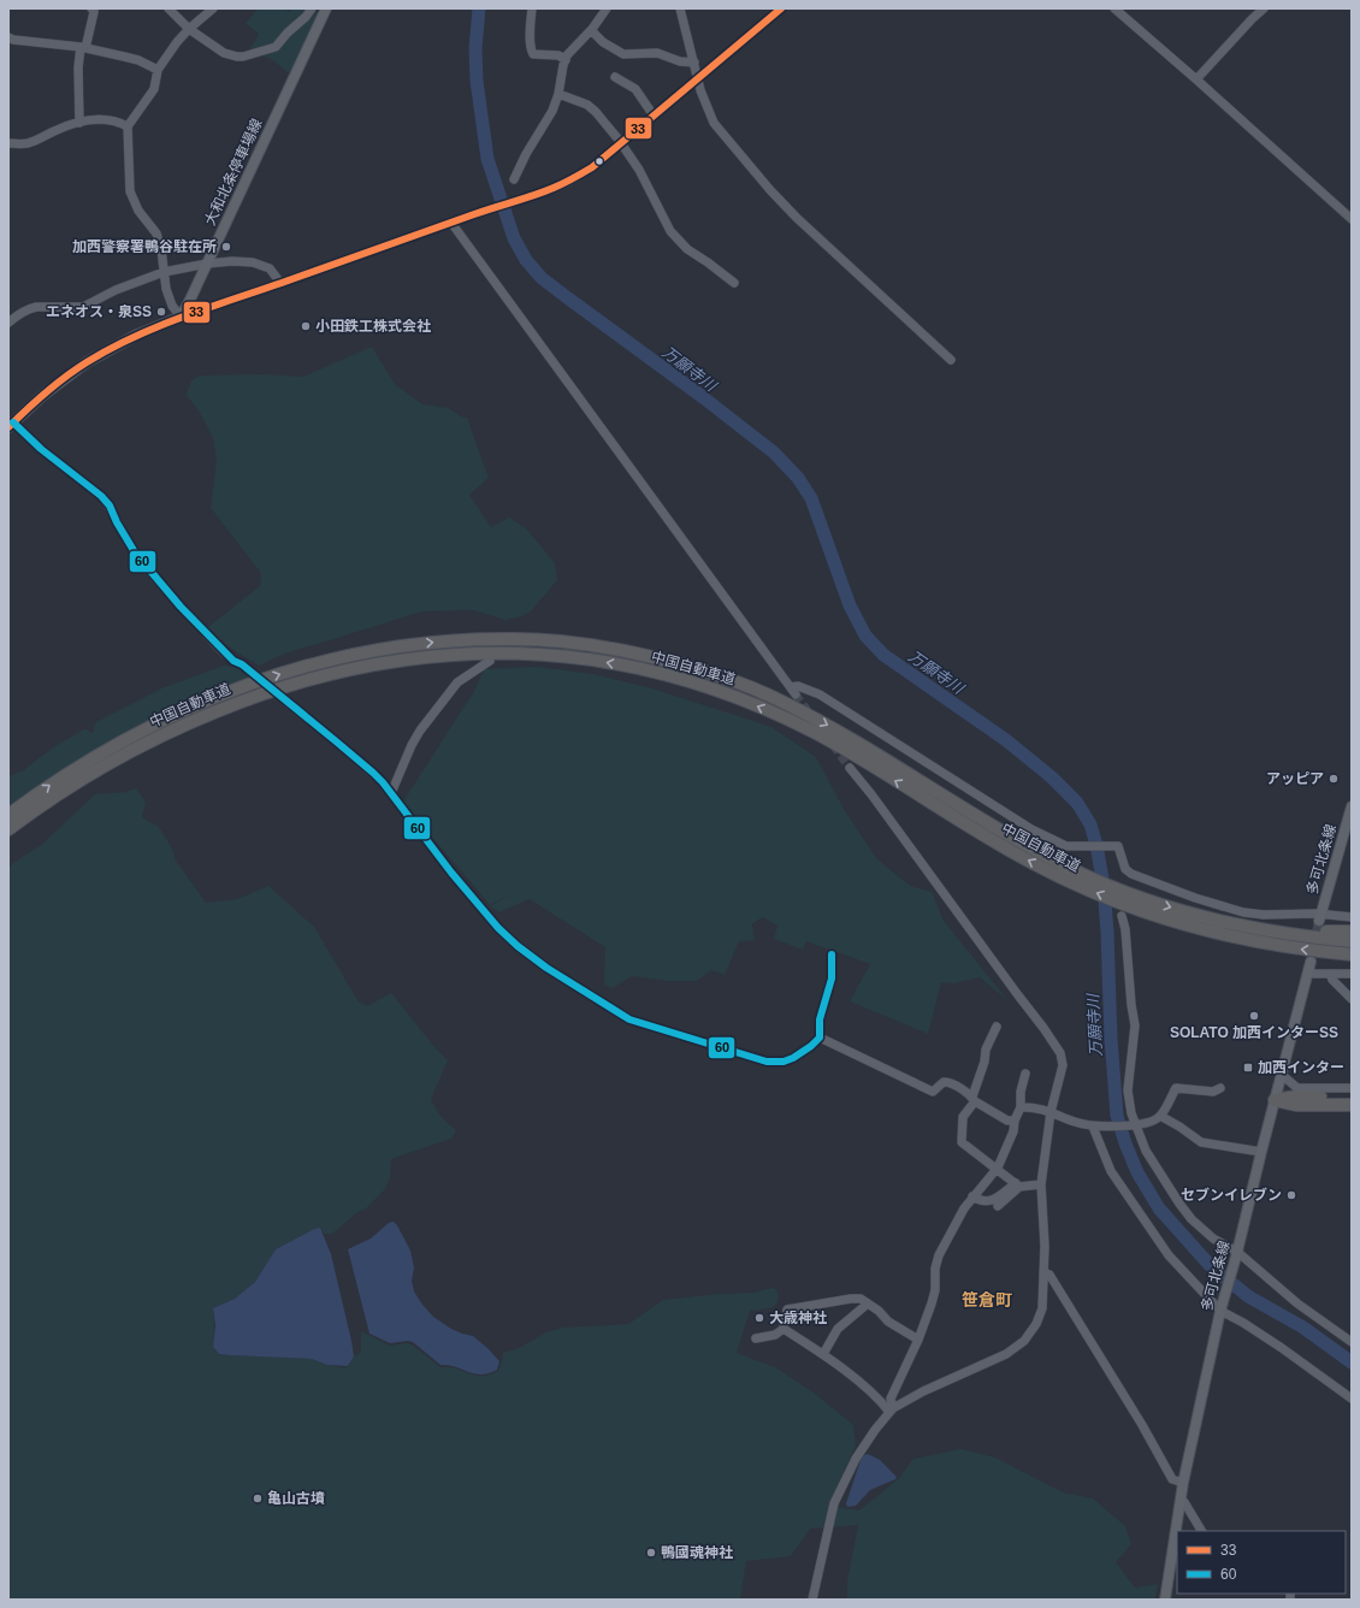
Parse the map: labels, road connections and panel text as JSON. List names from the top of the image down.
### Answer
{
  "streets": {
    "highway": ["中国自動車道"],
    "main road": ["大和北条停車場線", "多可北条線"]
  },
  "districts": ["笹倉町"],
  "water": ["万願寺川"],
  "places": {
    "other": [
      "加西警察署鴨谷駐在所",
      "エネオス・泉SS",
      "小田鉄工株式会社",
      "アッピア",
      "SOLATO 加西インターSS",
      "セブンイレブン",
      "大歳神社",
      "亀山古墳",
      "鴨國魂神社"
    ],
    "transit": ["加西インター"]
  },
  "lines": ["transit line 33", "transit line 60"],
  "legend": ["33", "60"]
}
